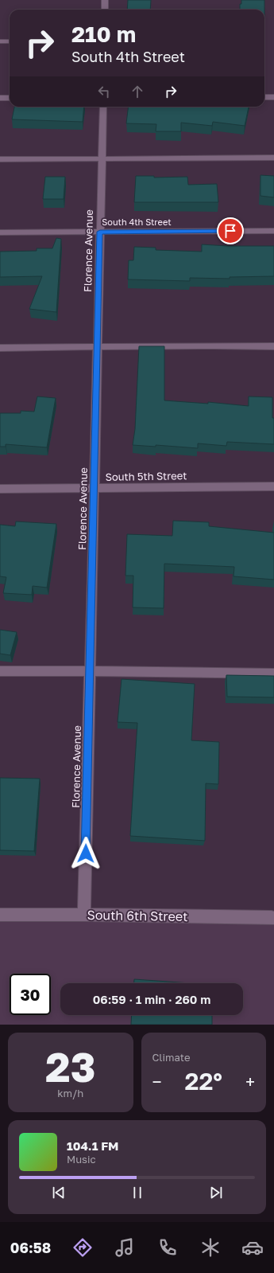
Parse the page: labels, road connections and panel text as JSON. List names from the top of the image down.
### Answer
{
  "streets": {
    "street": [
      "South 4th Street",
      "Florence Avenue",
      "South 5th Street",
      "South 6th Street"
    ]
  },
  "crossings": [
    ["South 4th Street", "Florence Avenue"],
    ["Florence Avenue", "South 5th Street"],
    ["Florence Avenue", "South 6th Street"]
  ],
  "page": {
    "turn": ["210 m", "South 4th Street"],
    "limit": "30",
    "trip": "06:59 · 1 min · 260 m",
    "tile": [
      ["23", "km/h"],
      "Climate"
    ],
    "heat": ["−", "22°", "+"],
    "song": ["104.1 FM", "Music"],
    "tabs": "06:58"
  }
}
